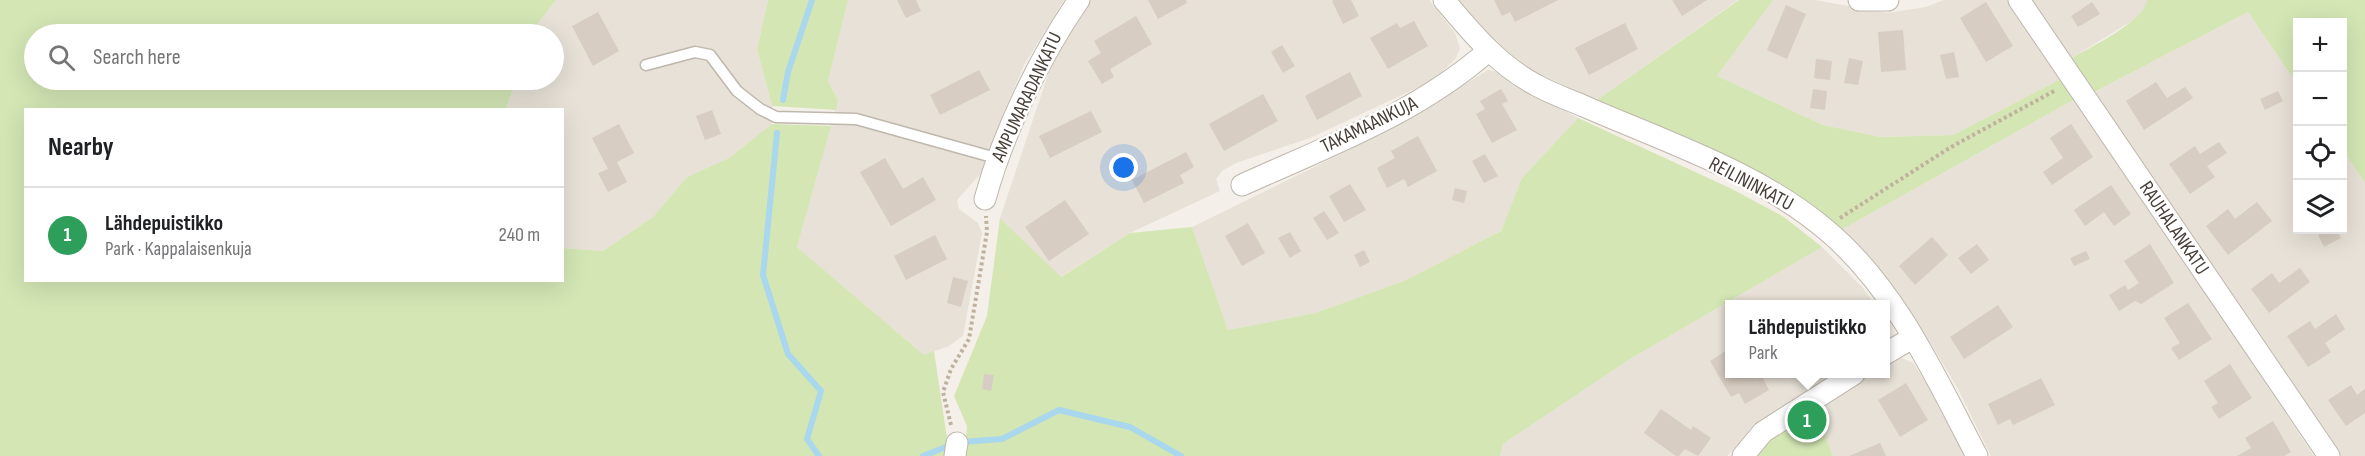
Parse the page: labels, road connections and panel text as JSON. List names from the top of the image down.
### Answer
{
  "streets": {
    "street": [
      "AMPUMARADANKATU",
      "TAKAMAANKUJA",
      "REILININKATU",
      "RAUHALANKATU"
    ]
  },
  "crossings": [
    ["TAKAMAANKUJA", "REILININKATU"]
  ],
  "page": {
    "map_buttons": ["+", "−"],
    "search": "Search here",
    "heading": "Nearby",
    "list": [
      {
        "mark": "1",
        "name": "Lähdepuistikko",
        "note": "Park · Kappalaisenkuja",
        "value": "240 m"
      }
    ],
    "popup": ["Lähdepuistikko", "Park"],
    "pins": "1"
  }
}
